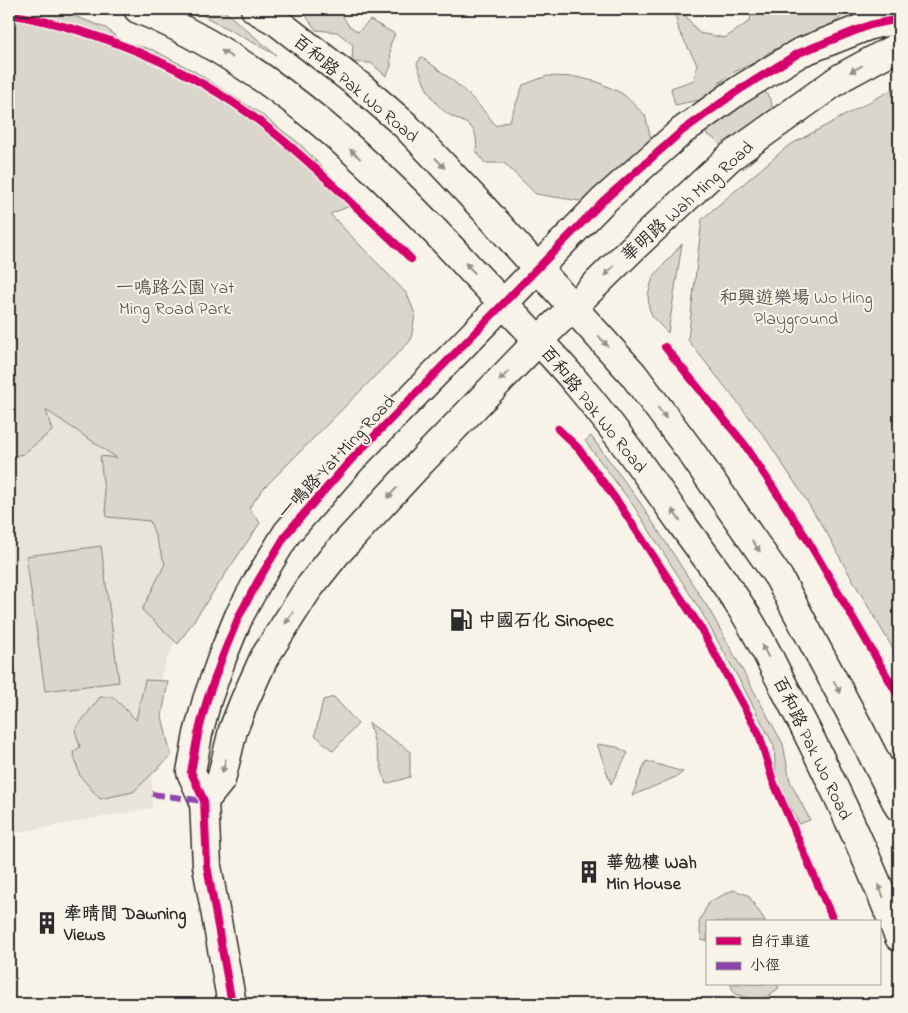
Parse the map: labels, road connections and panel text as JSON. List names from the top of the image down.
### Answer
{
  "streets": {
    "street": ["百和路 Pak Wo Road", "華明路 Wah Ming Road", "一鳴路 Yat Ming Road"]
  },
  "crossings": [
    ["百和路 Pak Wo Road", "華明路 Wah Ming Road"],
    ["百和路 Pak Wo Road", "一鳴路 Yat Ming Road"]
  ],
  "parks": ["一鳴路公園 Yat Ming Road Park", "和興遊樂場 Wo Hing Playground"],
  "places": {
    "fuel station": ["中國石化 Sinopec"],
    "building": ["華勉樓 Wah Min House", "牽晴間 Dawning Views"]
  },
  "legend": ["自行車道", "小徑"]
}
